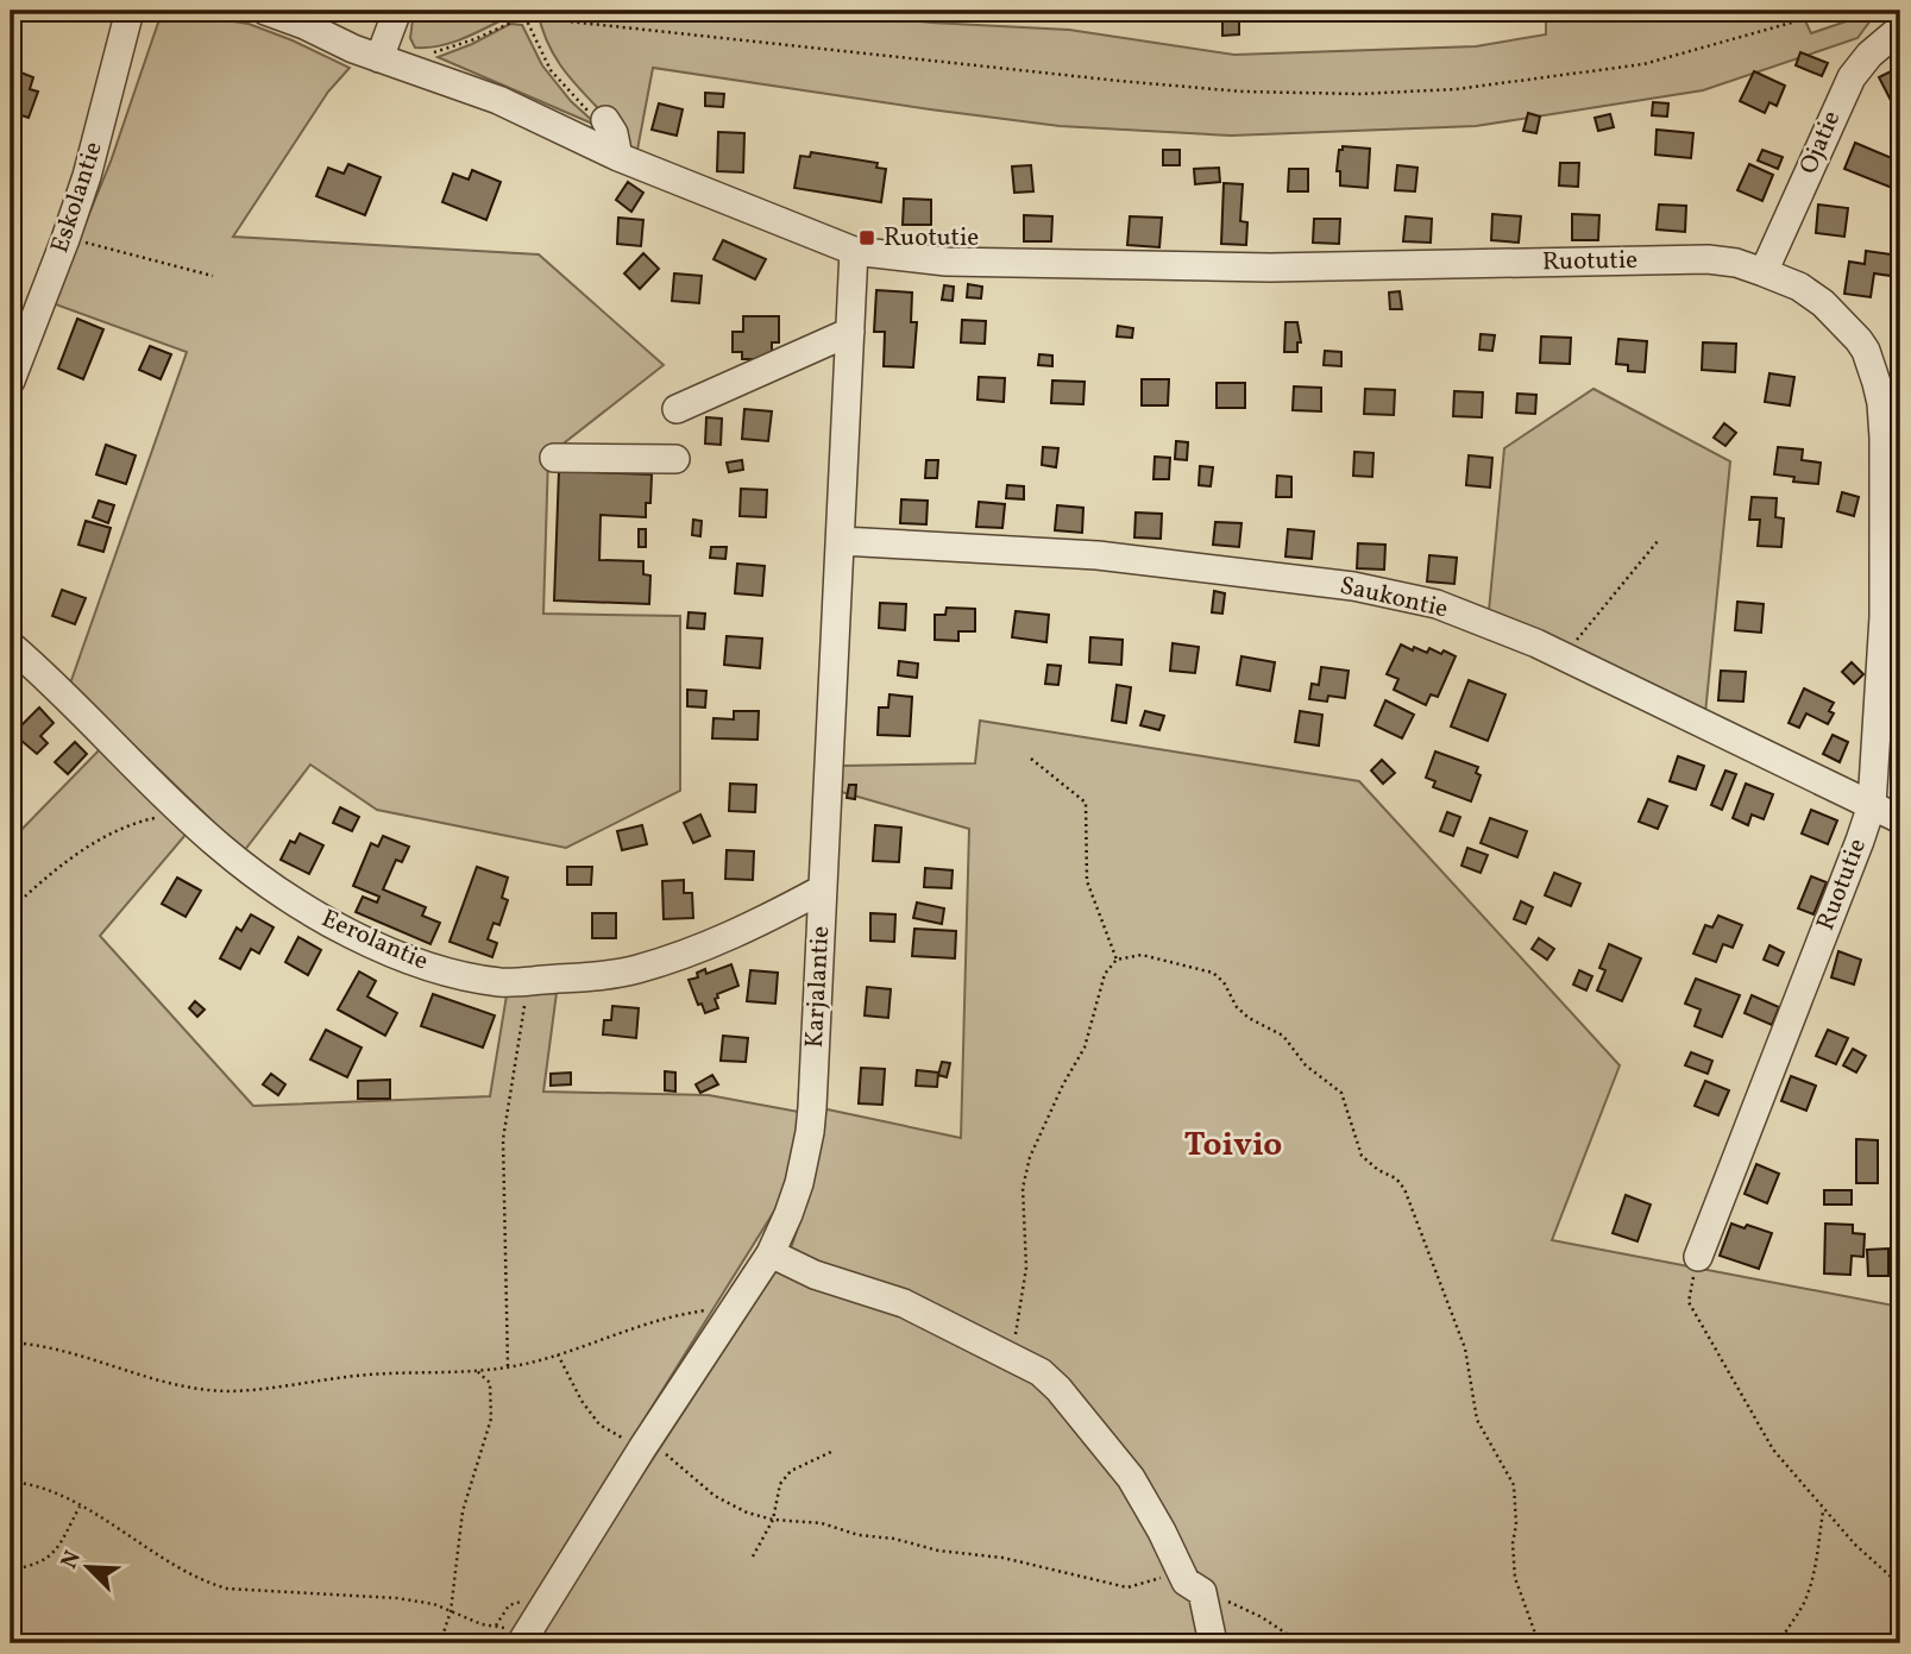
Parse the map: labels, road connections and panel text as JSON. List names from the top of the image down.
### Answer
{
  "streets": {
    "street": [
      "Ojatie",
      "Eskolantie",
      "Ruotutie",
      "Saukontie",
      "Eerolantie",
      "Karjalantie"
    ]
  },
  "crossings": [
    ["Ojatie", "Ruotutie"],
    ["Ruotutie", "Saukontie"],
    ["Ruotutie", "Karjalantie"],
    ["Saukontie", "Karjalantie"],
    ["Eerolantie", "Karjalantie"]
  ],
  "districts": ["Toivio"],
  "places": {
    "transit": ["Ruotutie"]
  },
  "north": "top left"
}
